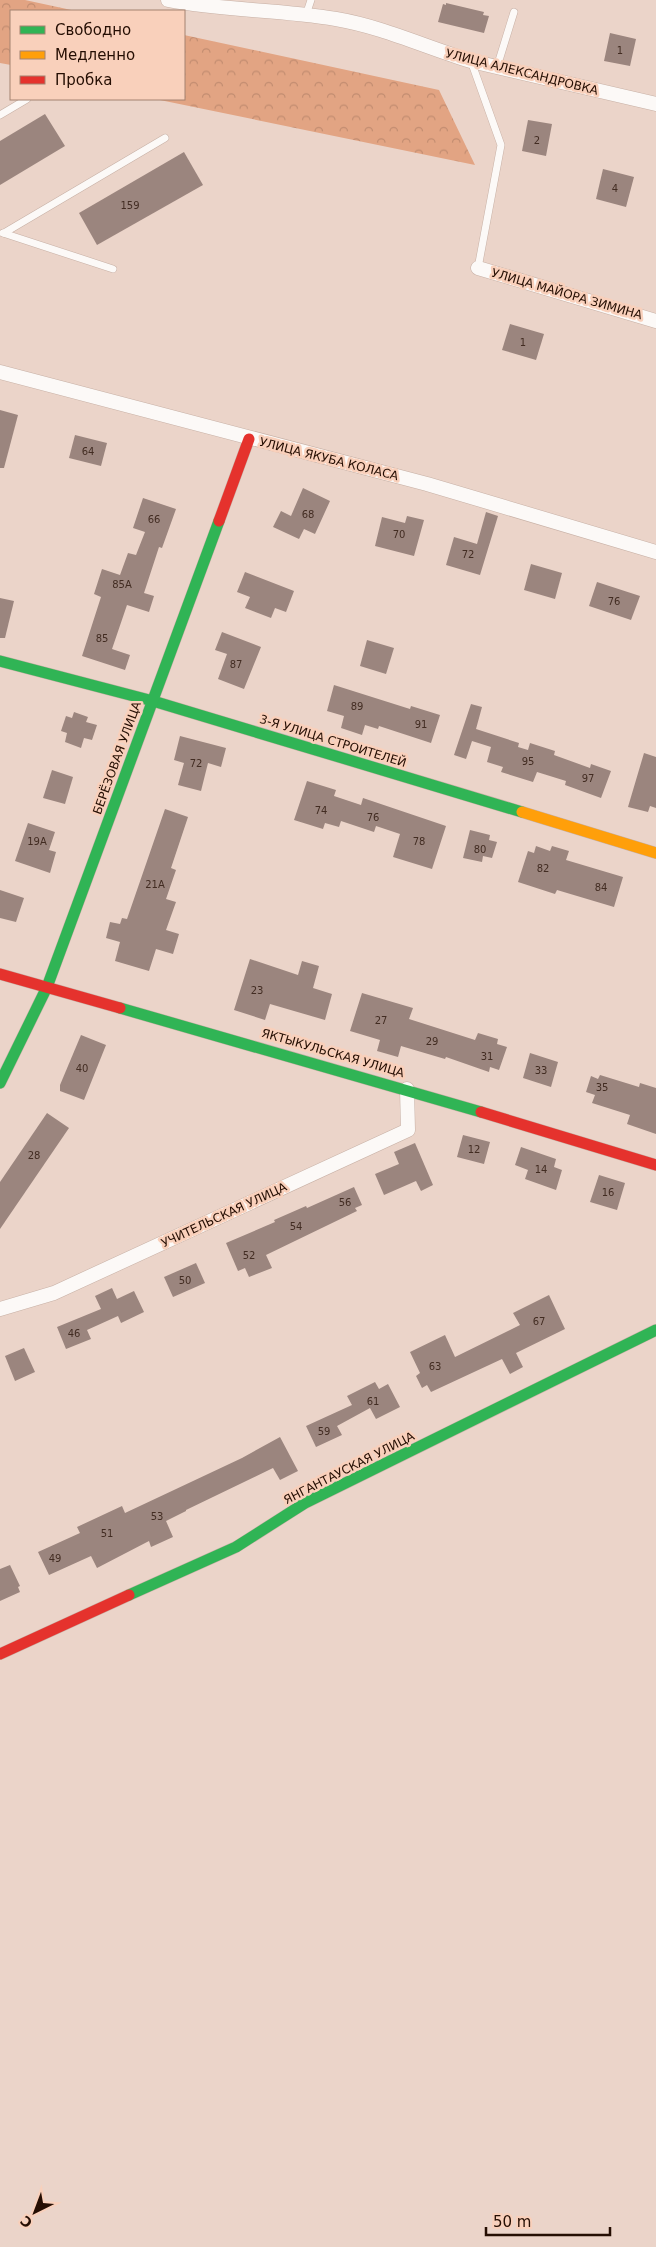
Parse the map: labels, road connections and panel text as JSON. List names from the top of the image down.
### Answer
{
  "streets": {
    "street": [
      "УЛИЦА АЛЕКСАНДРОВКА",
      "УЛИЦА МАЙОРА ЗИМИНА",
      "УЛИЦА ЯКУБА КОЛАСА",
      "3-Я УЛИЦА СТРОИТЕЛЕЙ",
      "БЕРЁЗОВАЯ УЛИЦА",
      "ЯКТЫКУЛЬСКАЯ УЛИЦА",
      "УЧИТЕЛЬСКАЯ УЛИЦА",
      "ЯНГАНТАУСКАЯ УЛИЦА"
    ]
  },
  "crossings": [
    ["УЛИЦА ЯКУБА КОЛАСА", "БЕРЁЗОВАЯ УЛИЦА"],
    ["3-Я УЛИЦА СТРОИТЕЛЕЙ", "БЕРЁЗОВАЯ УЛИЦА"],
    ["БЕРЁЗОВАЯ УЛИЦА", "ЯКТЫКУЛЬСКАЯ УЛИЦА"],
    ["ЯКТЫКУЛЬСКАЯ УЛИЦА", "УЧИТЕЛЬСКАЯ УЛИЦА"]
  ],
  "house_numbers": [
    "1",
    "2",
    "4",
    "159",
    "1",
    "64",
    "68",
    "66",
    "70",
    "72",
    "85А",
    "76",
    "85",
    "87",
    "89",
    "91",
    "95",
    "72",
    "97",
    "74",
    "76",
    "19А",
    "78",
    "80",
    "82",
    "21А",
    "84",
    "23",
    "27",
    "29",
    "31",
    "40",
    "33",
    "35",
    "12",
    "28",
    "14",
    "16",
    "56",
    "54",
    "52",
    "50",
    "67",
    "46",
    "63",
    "61",
    "59",
    "53",
    "51",
    "49"
  ],
  "legend": ["Свободно", "Медленно", "Пробка"],
  "scale_bar": "50 m",
  "north": "bottom left"
}
